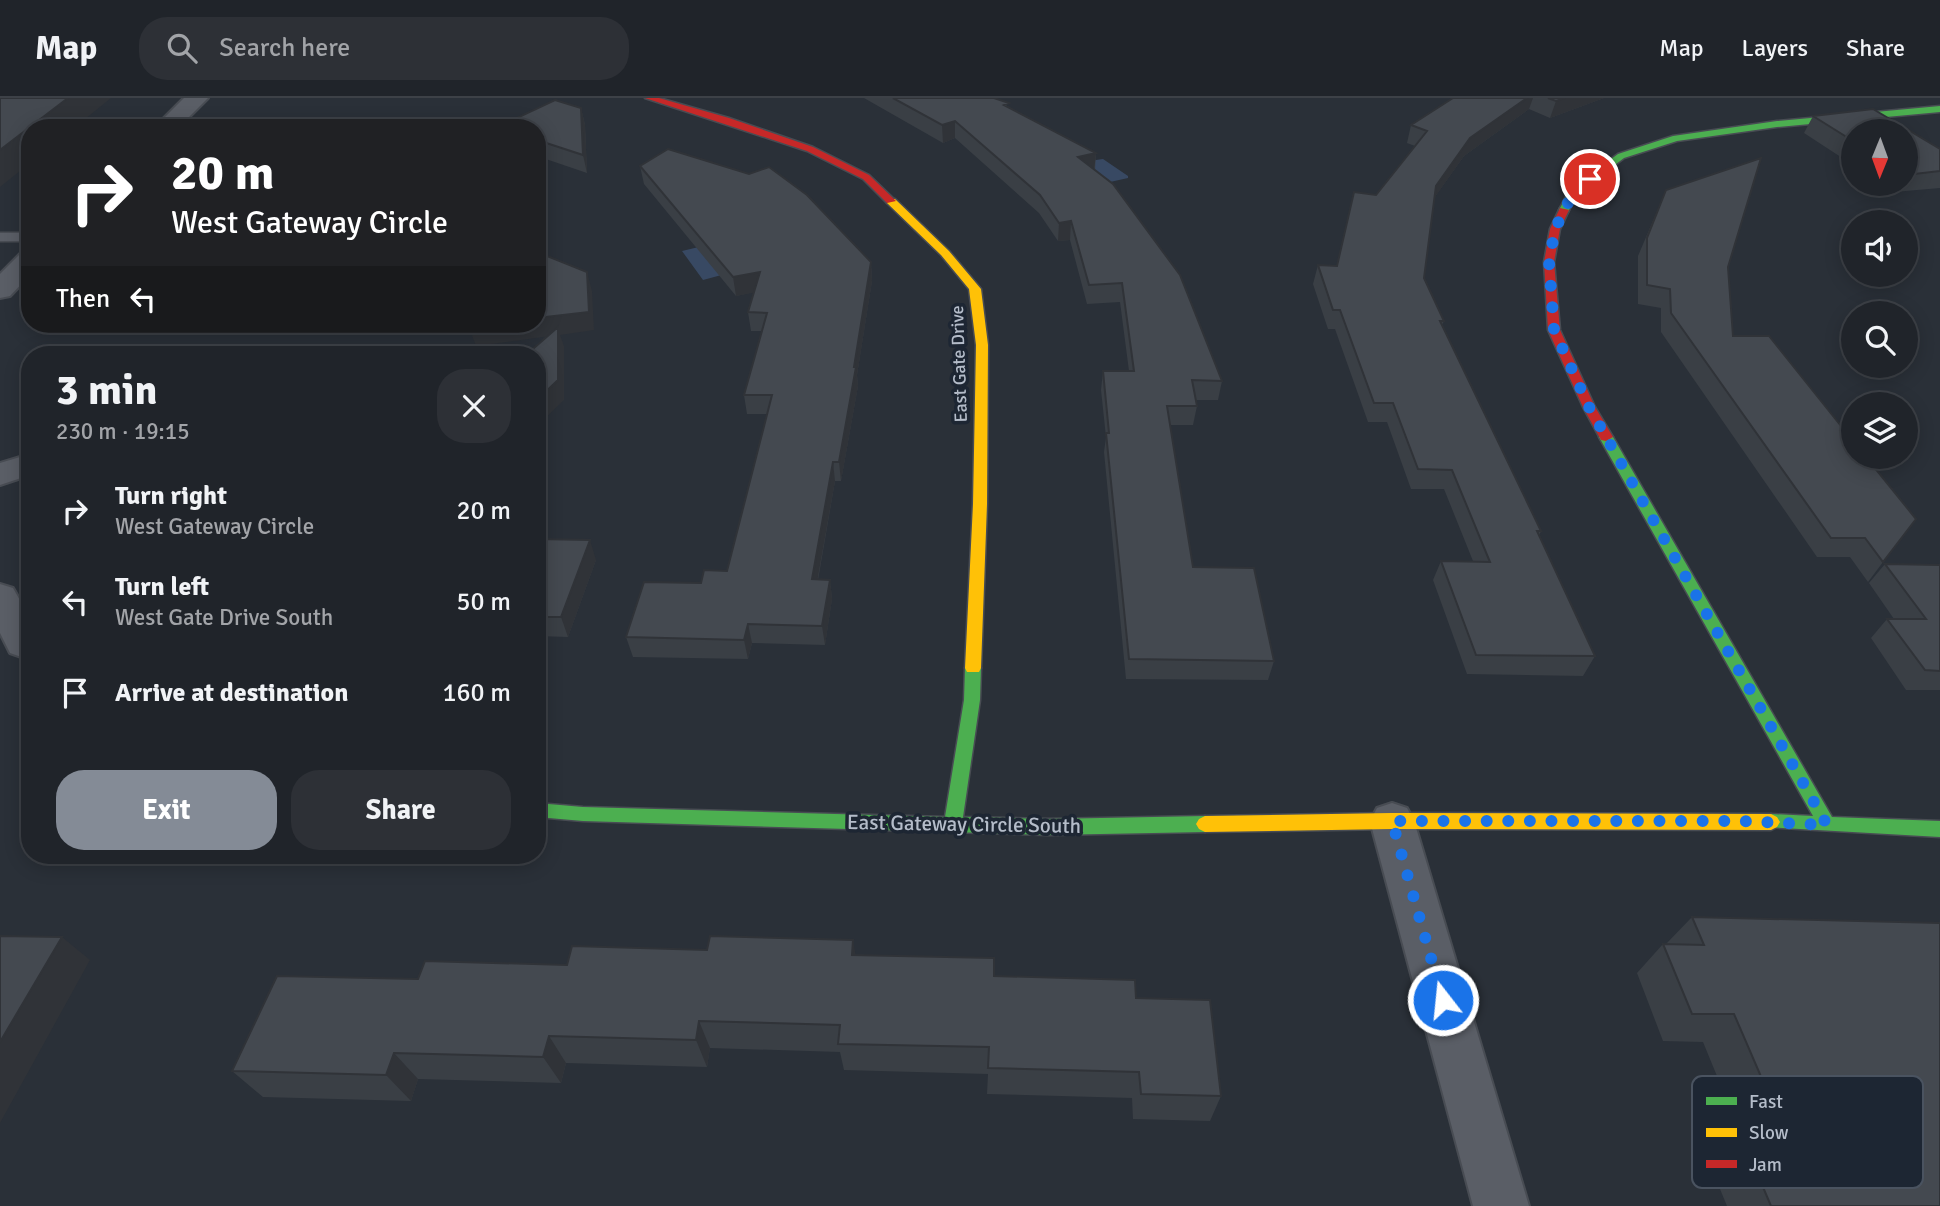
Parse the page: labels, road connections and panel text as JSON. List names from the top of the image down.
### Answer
{
  "streets": {
    "street": ["East Gate Drive", "East Gateway Circle South"]
  },
  "crossings": [
    ["East Gate Drive", "East Gateway Circle South"]
  ],
  "legend": ["Fast", "Slow", "Jam"],
  "north": "bottom",
  "page": {
    "header": "Map",
    "search": "Search here",
    "nav": ["Map", "Layers", "Share"],
    "turn": ["20 m", "West Gateway Circle"],
    "then": "Then",
    "heading": ["3 min", "230 m · 19:15"],
    "list": [
      {
        "name": "Turn right",
        "note": "West Gateway Circle",
        "value": "20 m"
      },
      {
        "name": "Turn left",
        "note": "West Gate Drive South",
        "value": "50 m"
      },
      {
        "name": "Arrive at destination",
        "value": "160 m"
      }
    ],
    "buttons": ["Exit", "Share"]
  }
}
